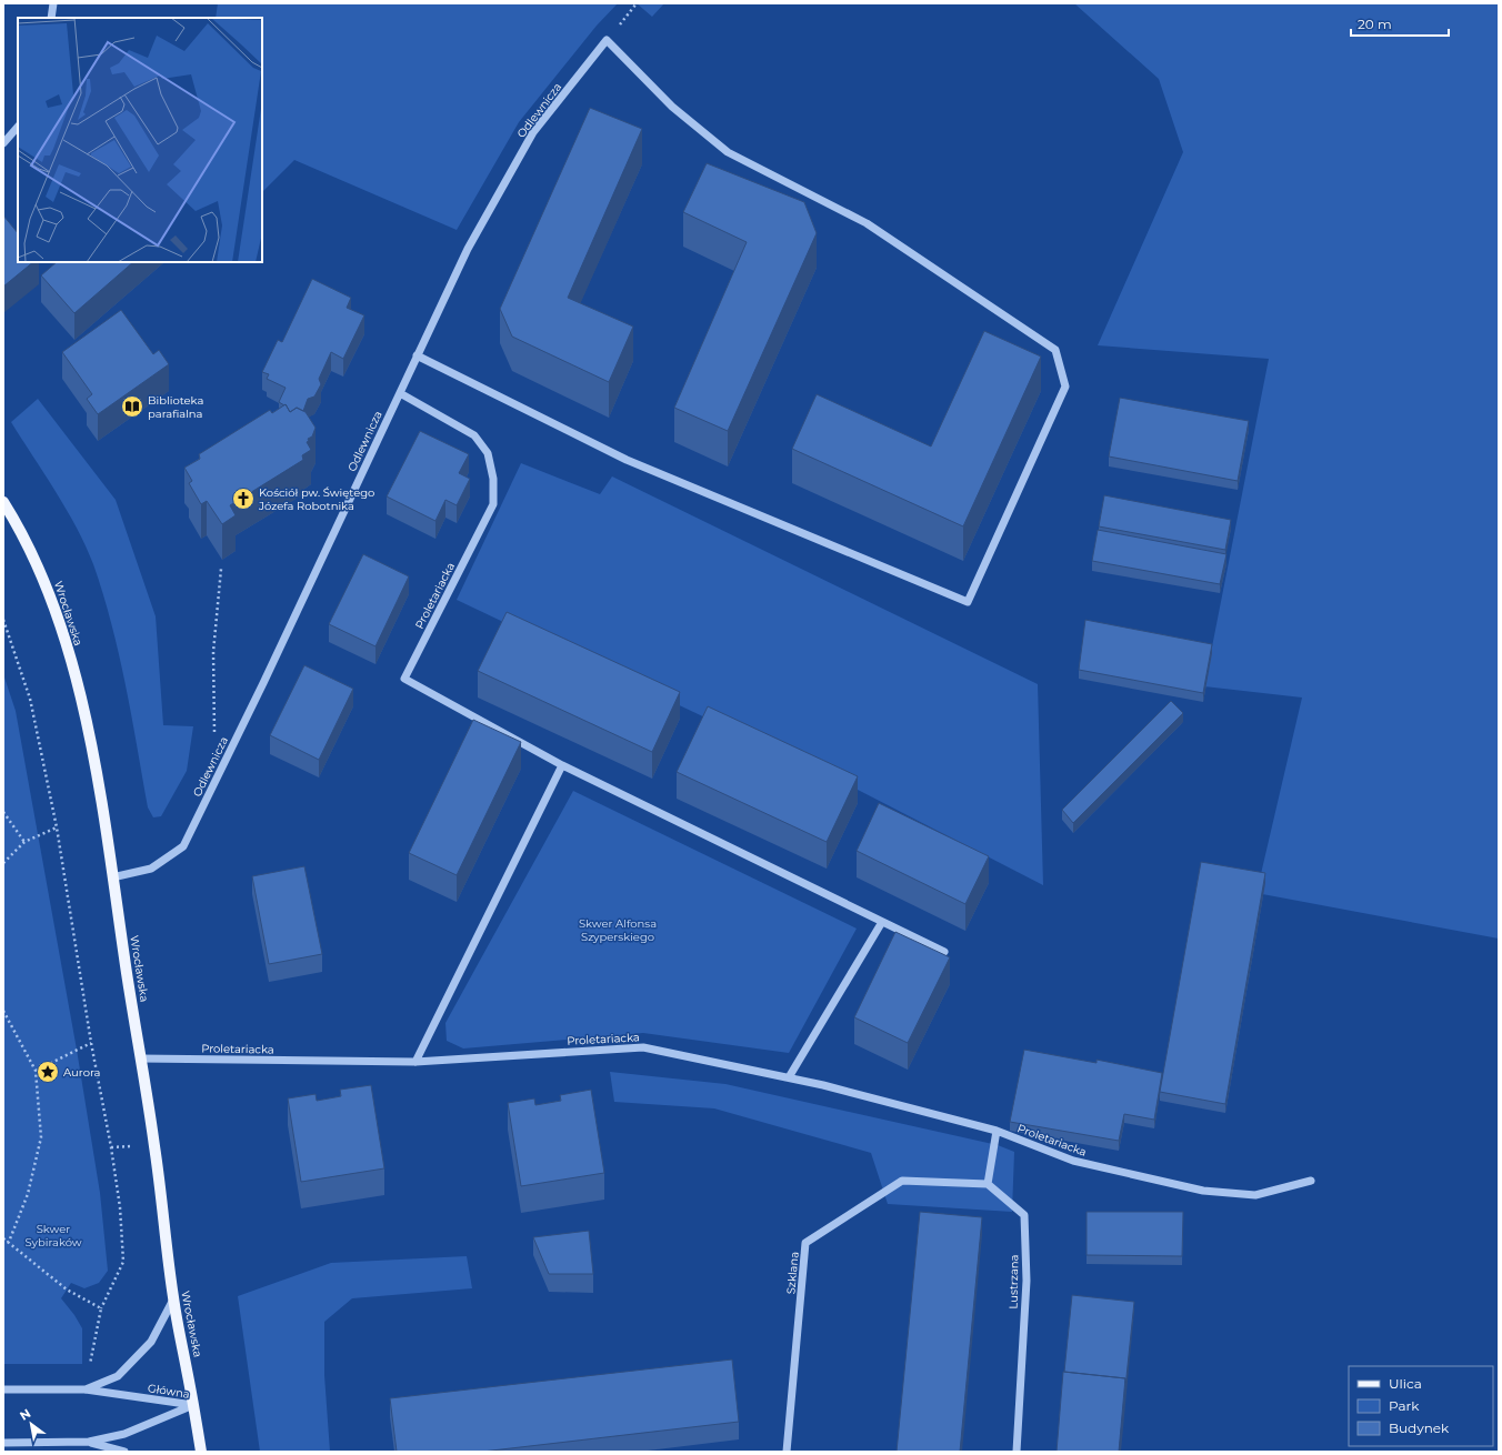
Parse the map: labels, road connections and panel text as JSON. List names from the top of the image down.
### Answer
{
  "streets": {
    "main road": ["Wrocławska"],
    "street": [
      "Odlewnicza",
      "Proletariacka",
      "Szklana",
      "Lustrzana",
      "Główna"
    ]
  },
  "crossings": [
    ["Odlewnicza", "Proletariacka"],
    ["Odlewnicza", "Wrocławska"],
    ["Proletariacka", "Wrocławska"],
    ["Wrocławska", "Główna"],
    ["Szklana", "Lustrzana"]
  ],
  "parks": ["Skwer Alfonsa Szyperskiego", "Skwer Sybiraków"],
  "places": {
    "library": ["Biblioteka parafialna"],
    "church": ["Kościół pw. Świętego Józefa Robotnika"],
    "place": ["Aurora"]
  },
  "legend": ["Ulica", "Park", "Budynek"],
  "scale_bar": "20 m",
  "north": "top left"
}
